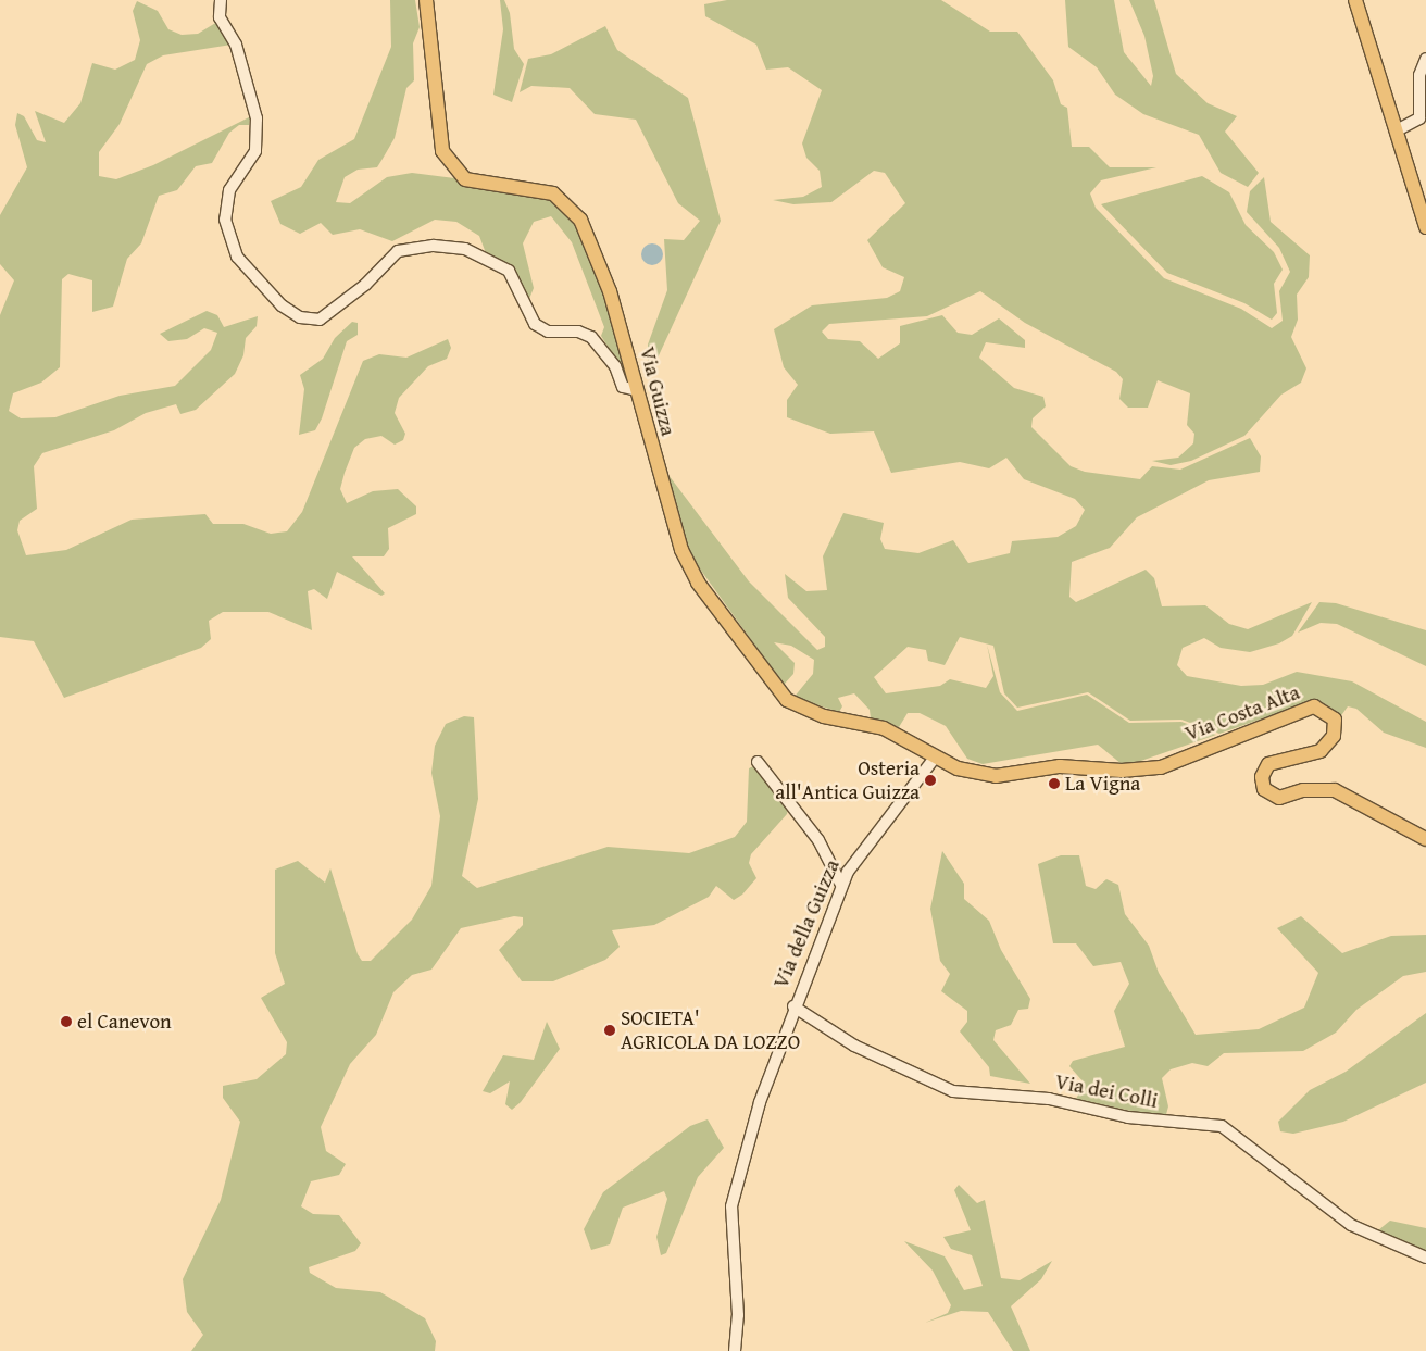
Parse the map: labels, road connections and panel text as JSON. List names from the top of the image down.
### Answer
{
  "streets": {
    "main road": ["Via Guizza", "Via Costa Alta"],
    "street": ["Via della Guizza", "Via dei Colli"]
  },
  "crossings": [
    ["Via Guizza", "Via Costa Alta"],
    ["Via Guizza", "Via della Guizza"],
    ["Via Costa Alta", "Via della Guizza"],
    ["Via della Guizza", "Via dei Colli"]
  ],
  "places": [
    "Osteria all'Antica Guizza",
    "La Vigna",
    "el Canevon",
    "SOCIETA' AGRICOLA DA LOZZO"
  ]
}
